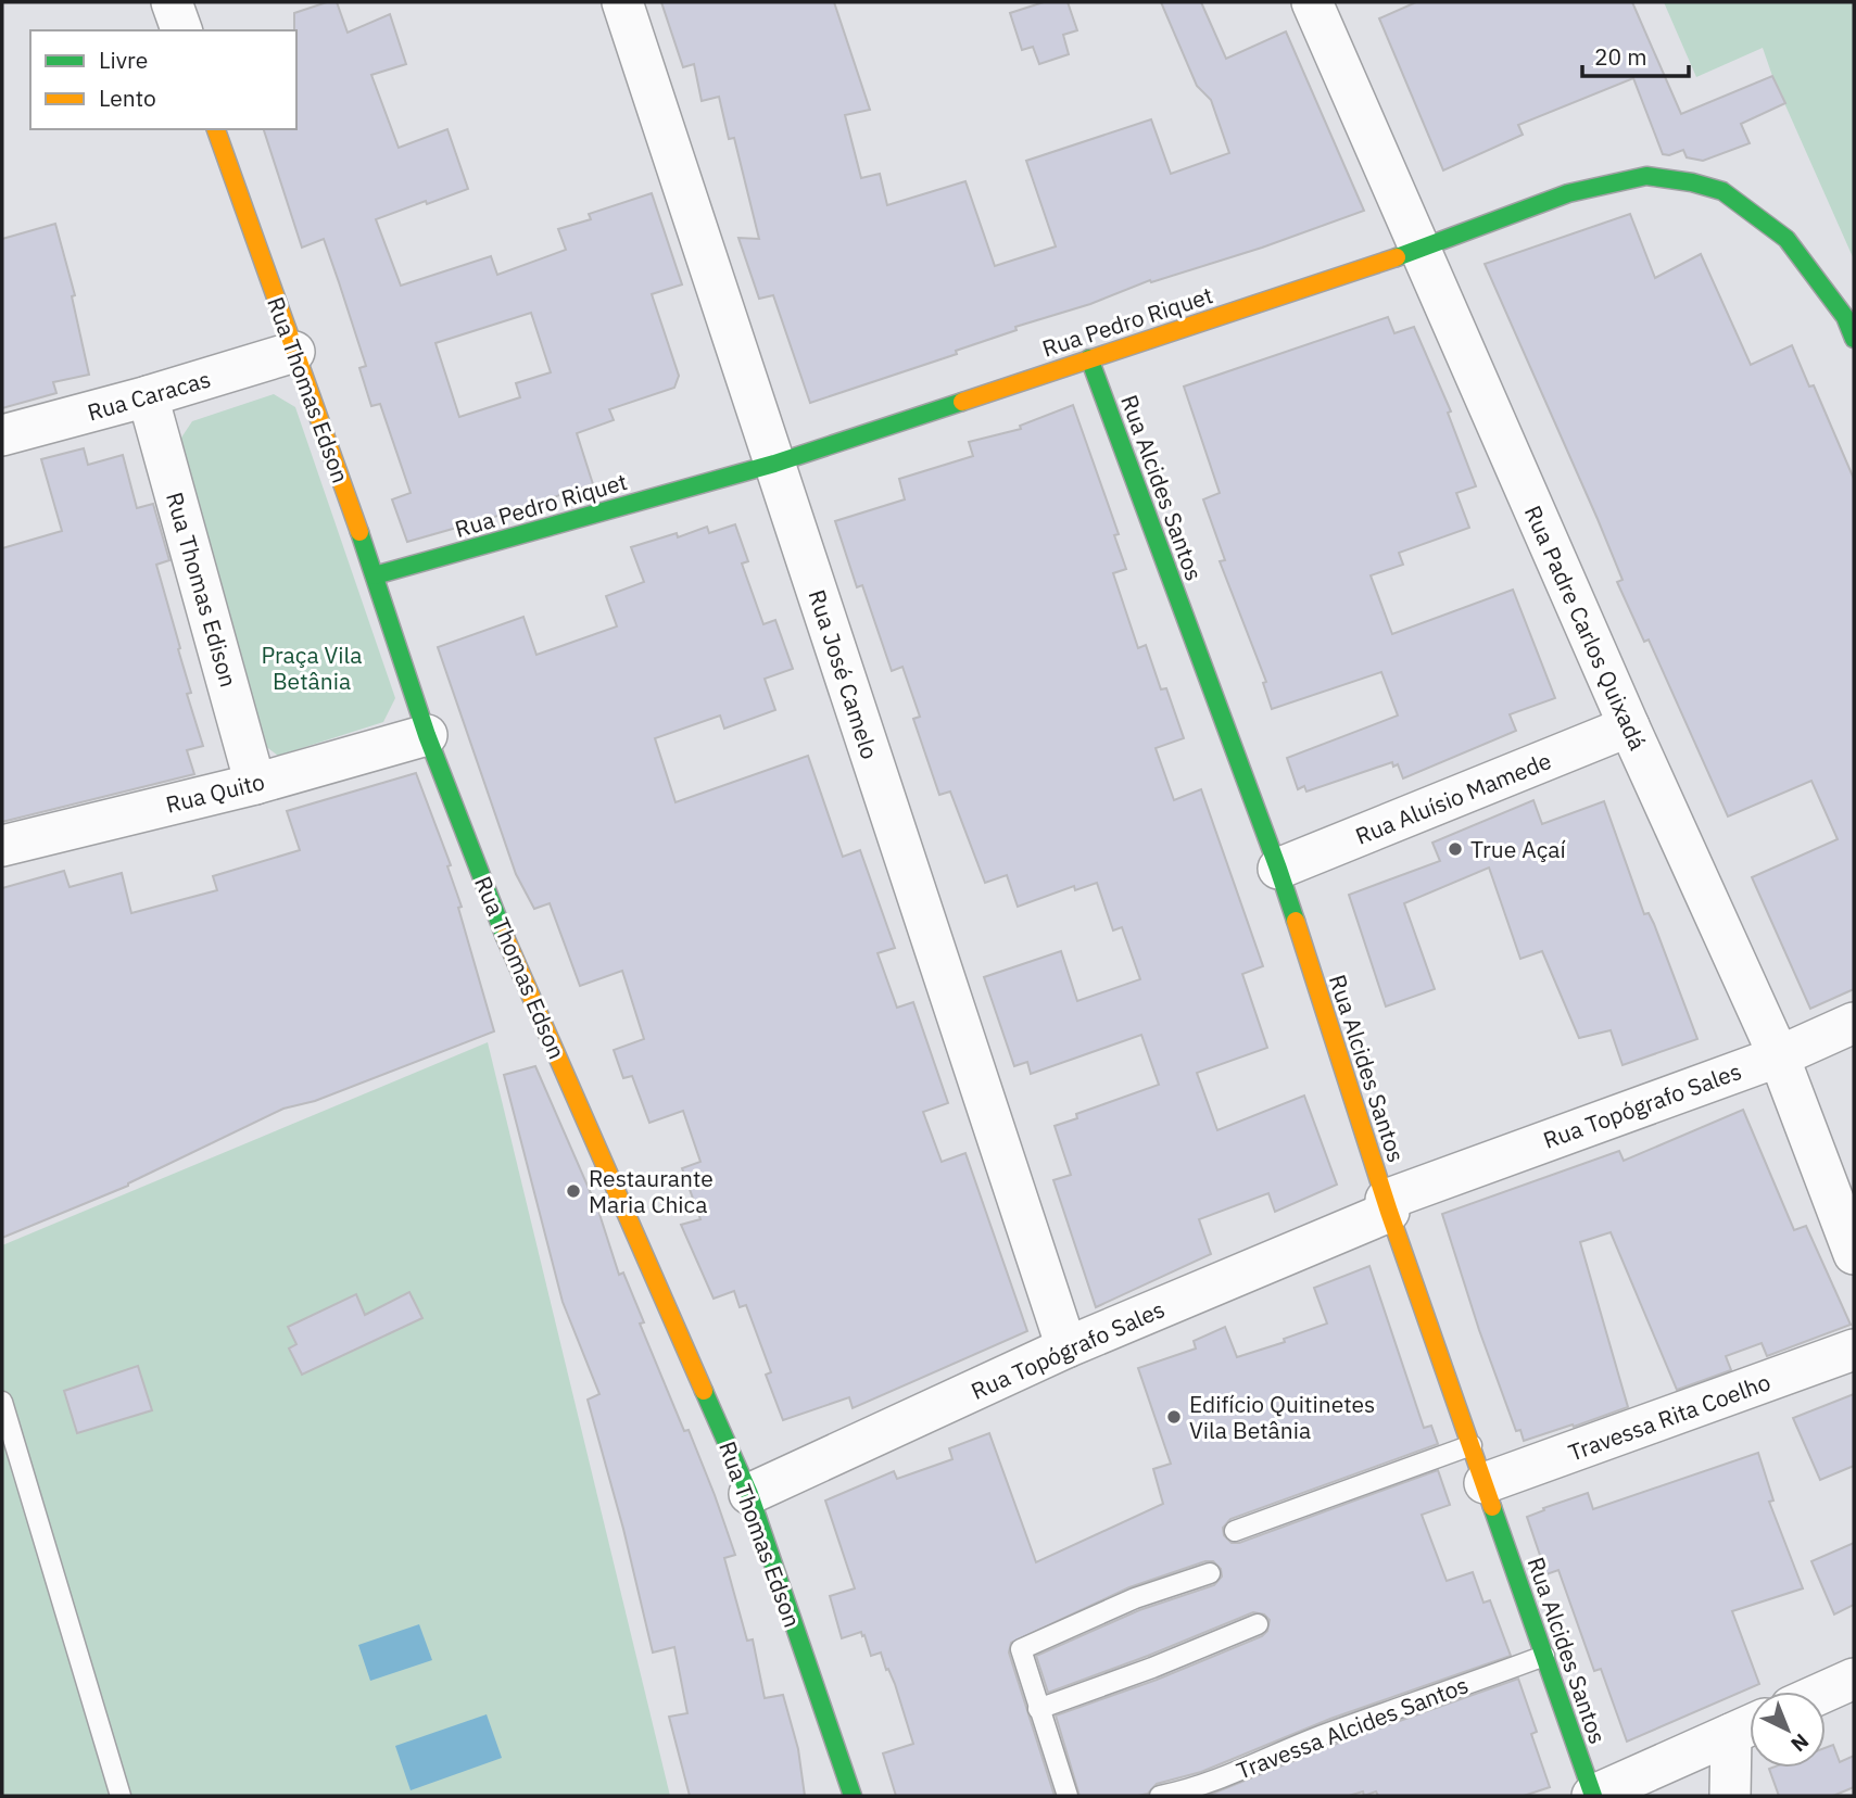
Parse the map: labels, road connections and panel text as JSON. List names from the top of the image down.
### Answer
{
  "streets": {
    "street": [
      "Rua Pedro Riquet",
      "Rua Thomas Edson",
      "Rua Caracas",
      "Rua Alcides Santos",
      "Rua Thomas Edison",
      "Rua Padre Carlos Quixadá",
      "Rua José Camelo",
      "Rua Quito",
      "Rua Aluísio Mamede",
      "Rua Topógrafo Sales",
      "Travessa Rita Coelho"
    ],
    "lane": ["Travessa Alcides Santos"]
  },
  "crossings": [
    ["Rua Pedro Riquet", "Rua Thomas Edson"],
    ["Rua Pedro Riquet", "Rua Alcides Santos"],
    ["Rua Pedro Riquet", "Rua Padre Carlos Quixadá"],
    ["Rua Pedro Riquet", "Rua José Camelo"],
    ["Rua Thomas Edson", "Rua Caracas"],
    ["Rua Thomas Edson", "Rua Quito"],
    ["Rua Thomas Edson", "Rua Topógrafo Sales"],
    ["Rua Caracas", "Rua Thomas Edison"],
    ["Rua Alcides Santos", "Rua Aluísio Mamede"],
    ["Rua Alcides Santos", "Rua Topógrafo Sales"],
    ["Rua Alcides Santos", "Travessa Rita Coelho"],
    ["Rua Alcides Santos", "Travessa Alcides Santos"],
    ["Rua Thomas Edison", "Rua Quito"],
    ["Rua Padre Carlos Quixadá", "Rua Aluísio Mamede"],
    ["Rua Padre Carlos Quixadá", "Rua Topógrafo Sales"],
    ["Rua José Camelo", "Rua Topógrafo Sales"]
  ],
  "parks": ["Praça Vila Betânia"],
  "places": ["True Açaí", "Restaurante Maria Chica", "Edifício Quitinetes Vila Betânia"],
  "legend": ["Livre", "Lento"],
  "scale_bar": "20 m",
  "north": "bottom right"
}
